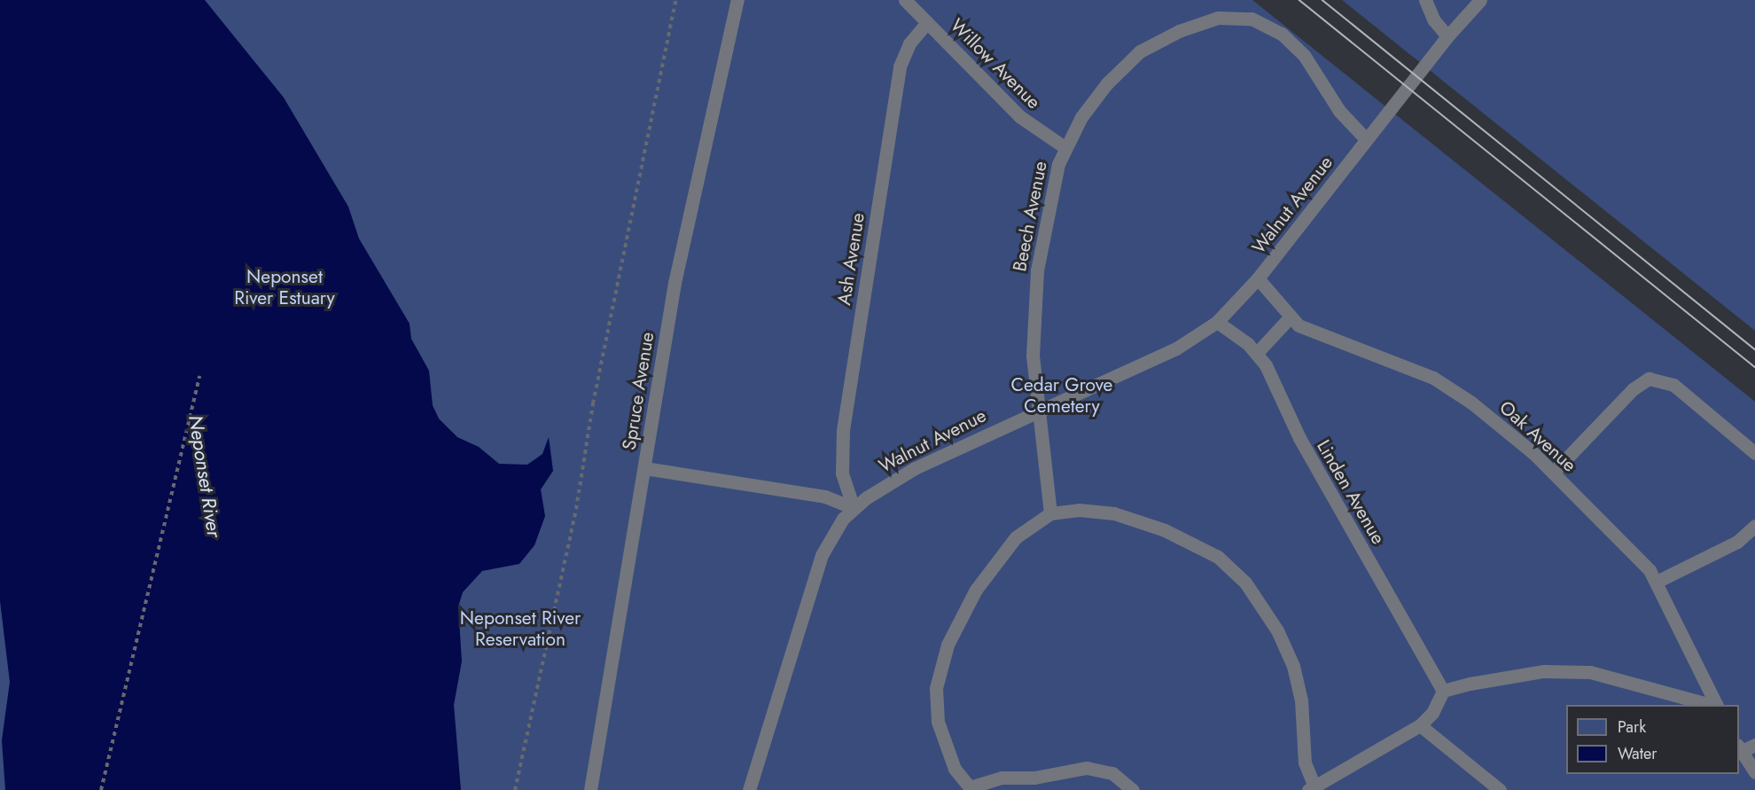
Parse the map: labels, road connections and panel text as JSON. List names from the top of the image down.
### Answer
{
  "streets": {
    "lane": [
      "Willow Avenue",
      "Walnut Avenue",
      "Beech Avenue",
      "Ash Avenue",
      "Spruce Avenue",
      "Oak Avenue",
      "Linden Avenue"
    ]
  },
  "crossings": [
    ["Willow Avenue", "Beech Avenue"],
    ["Willow Avenue", "Ash Avenue"],
    ["Walnut Avenue", "Beech Avenue"],
    ["Walnut Avenue", "Ash Avenue"],
    ["Walnut Avenue", "Oak Avenue"],
    ["Walnut Avenue", "Linden Avenue"]
  ],
  "water": ["Neponset River"],
  "parks": ["Neponset River Estuary", "Cedar Grove Cemetery", "Neponset River Reservation"],
  "legend": ["Park", "Water"]
}
